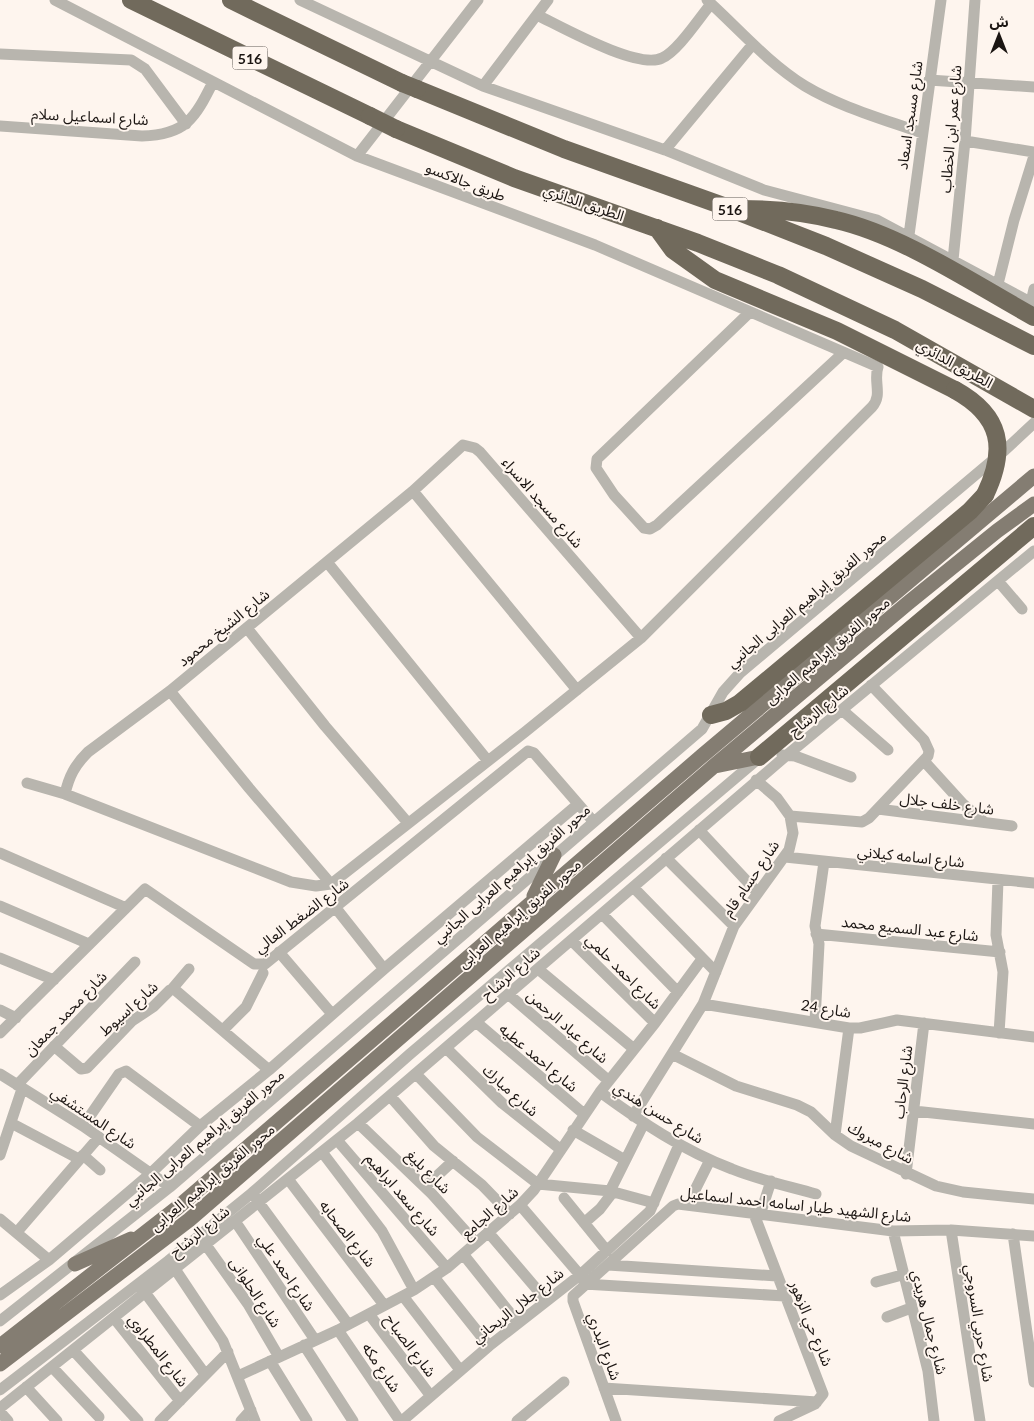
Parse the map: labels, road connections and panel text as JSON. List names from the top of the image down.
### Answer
{
  "streets": {
    "highway": ["516", "الطريق الدائري"],
    "main road": ["محور الفريق إبراهيم العرابى"],
    "street": [
      "شارع مسجد اسعاد",
      "شارع اسماعيل سلام",
      "شارع عمر ابن الخطاب",
      "طريق جالاكسو",
      "شارع مسجد الاسراء",
      "محور الفريق إبراهيم العرابى الجانبي",
      "شارع الشيخ محمود",
      "شارع الرشاح",
      "شارع خلف جلال",
      "شارع اسامه كيلاني",
      "شارع حسام قام",
      "شارع الضغط العالي",
      "شارع عبد السميع محمد",
      "شارع احمد حلمي",
      "شارع اسيوط",
      "شارع 24",
      "شارع محمد جمعان",
      "شارع عباد الرحمن",
      "شارع احمد عطيه",
      "شارع الرحاب",
      "شارع مبارك",
      "شارع حسن هندي",
      "شارع المستشفي",
      "شارع مبروك",
      "شارع بليغ",
      "شارع سعد ابراهيم",
      "شارع الشهيد طيار اسامه احمد اسماعيل",
      "شارع الجامع",
      "شارع الصحابه",
      "شارع احمد علي",
      "شارع الحلوانى",
      "شارع جلال الريحاني",
      "شارع جمال هريدي",
      "شارع حي الزهور",
      "شارع حربي السروجي",
      "شارع الصباح",
      "شارع البدري",
      "شارع المطراوي",
      "شارع مكه"
    ]
  },
  "crossings": [
    ["شارع اسماعيل سلام", "طريق جالاكسو"],
    ["طريق جالاكسو", "شارع مسجد الاسراء"],
    ["شارع مسجد الاسراء", "شارع الشيخ محمود"],
    ["محور الفريق إبراهيم العرابى الجانبي", "شارع المستشفي"],
    ["شارع الرشاح", "شارع احمد حلمي"],
    ["شارع الرشاح", "شارع عباد الرحمن"],
    ["شارع الرشاح", "شارع احمد عطيه"],
    ["شارع الرشاح", "شارع مبارك"],
    ["شارع الرشاح", "شارع بليغ"],
    ["شارع الرشاح", "شارع سعد ابراهيم"],
    ["شارع الرشاح", "شارع الصحابه"],
    ["شارع الرشاح", "شارع احمد علي"],
    ["شارع الرشاح", "شارع الحلوانى"],
    ["شارع الرشاح", "شارع المطراوي"],
    ["شارع الرشاح", "شارع مكه"],
    ["شارع اسامه كيلاني", "شارع حسام قام"],
    ["شارع حسام قام", "شارع 24"],
    ["شارع حسام قام", "شارع حسن هندي"],
    ["شارع حسام قام", "شارع مبروك"],
    ["شارع احمد حلمي", "شارع الجامع"],
    ["شارع اسيوط", "شارع محمد جمعان"],
    ["شارع 24", "شارع الرحاب"],
    ["شارع محمد جمعان", "شارع المستشفي"],
    ["شارع عباد الرحمن", "شارع الجامع"],
    ["شارع احمد عطيه", "شارع الجامع"],
    ["شارع الرحاب", "شارع مبروك"],
    ["شارع مبارك", "شارع الجامع"],
    ["شارع حسن هندي", "شارع الجامع"],
    ["شارع بليغ", "شارع الجامع"],
    ["شارع سعد ابراهيم", "شارع الجامع"],
    ["شارع الشهيد طيار اسامه احمد اسماعيل", "شارع جلال الريحاني"],
    ["شارع الشهيد طيار اسامه احمد اسماعيل", "شارع جمال هريدي"],
    ["شارع الشهيد طيار اسامه احمد اسماعيل", "شارع حي الزهور"],
    ["شارع الشهيد طيار اسامه احمد اسماعيل", "شارع حربي السروجي"],
    ["شارع الشهيد طيار اسامه احمد اسماعيل", "شارع البدري"],
    ["شارع الجامع", "شارع الصحابه"],
    ["شارع الجامع", "شارع احمد علي"],
    ["شارع الجامع", "شارع الحلوانى"],
    ["شارع الجامع", "شارع الصباح"],
    ["شارع الجامع", "شارع مكه"],
    ["شارع جلال الريحاني", "شارع الصباح"],
    ["شارع جلال الريحاني", "شارع البدري"],
    ["شارع جلال الريحاني", "شارع مكه"]
  ],
  "north": "top"
}
